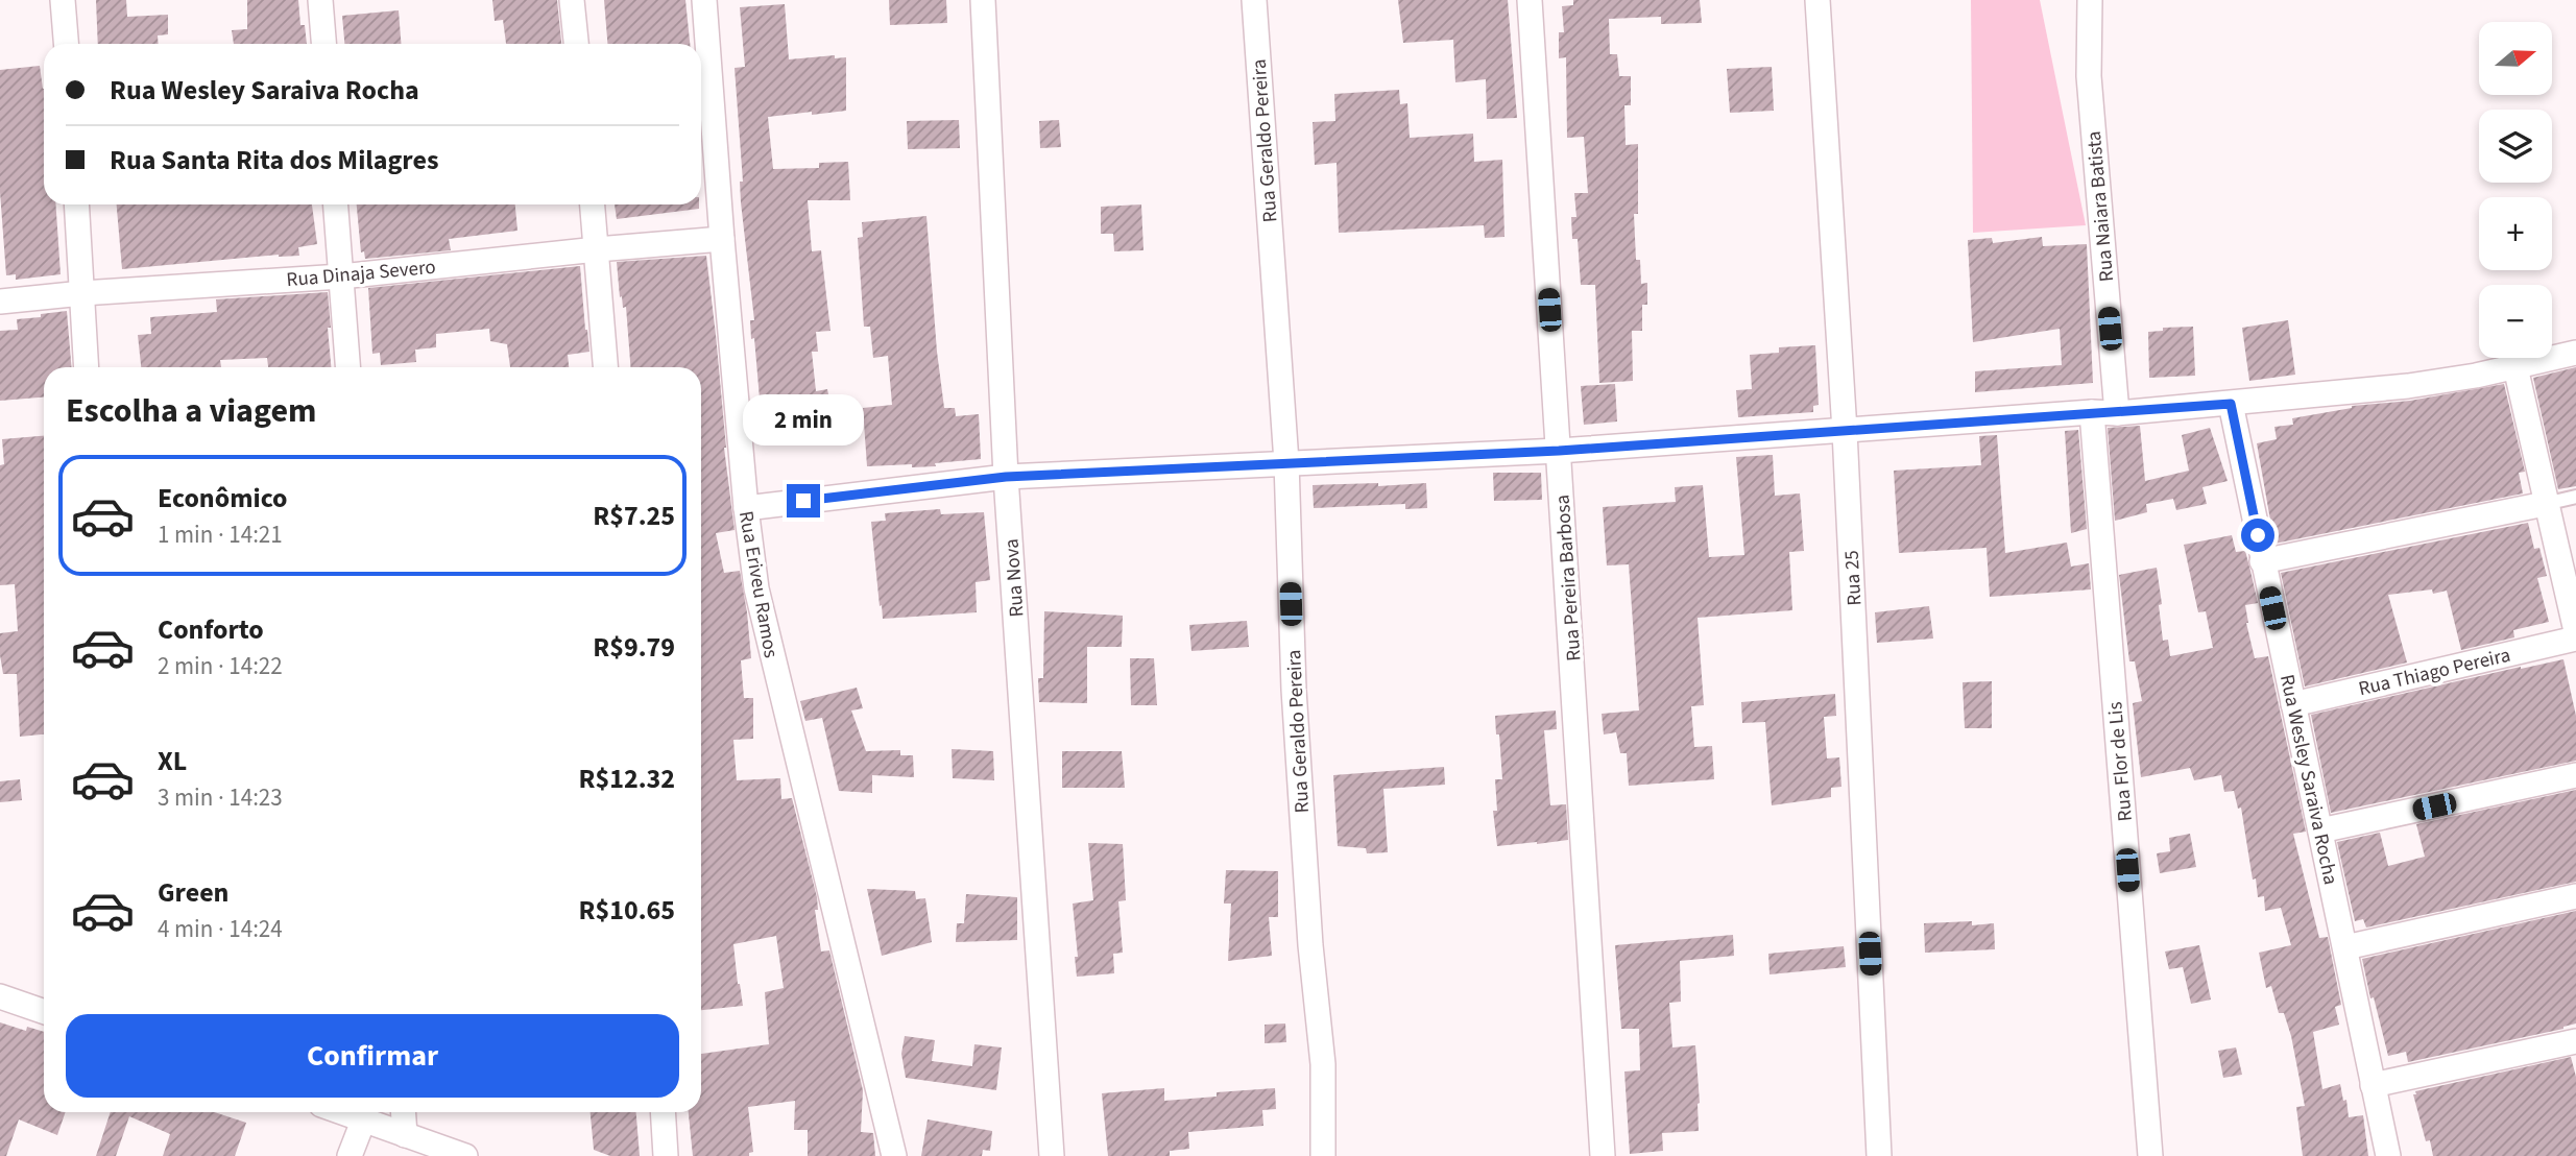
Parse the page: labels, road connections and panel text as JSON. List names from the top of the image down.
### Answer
{
  "streets": {
    "street": [
      "Rua Geraldo Pereira",
      "Rua Naiara Batista",
      "Rua Dinaja Severo",
      "Rua Nova",
      "Rua Pereira Barbosa",
      "Rua 25",
      "Rua Eriveu Ramos",
      "Rua Thiago Pereira",
      "Rua Flor de Lis",
      "Rua Wesley Saraiva Rocha"
    ]
  },
  "crossings": [
    ["Rua Dinaja Severo", "Rua Eriveu Ramos"],
    ["Rua Thiago Pereira", "Rua Wesley Saraiva Rocha"]
  ],
  "north": "right",
  "page": {
    "map_buttons": ["+", "−"],
    "banner": ["Rua Wesley Saraiva Rocha", "Rua Santa Rita dos Milagres"],
    "heading": "Escolha a viagem",
    "bubble": "2 min",
    "list": [
      {
        "name": "Econômico",
        "note": "1 min · 14:21",
        "value": "R$7.25"
      },
      {
        "name": "Conforto",
        "note": "2 min · 14:22",
        "value": "R$9.79"
      },
      {
        "name": "XL",
        "note": "3 min · 14:23",
        "value": "R$12.32"
      },
      {
        "name": "Green",
        "note": "4 min · 14:24",
        "value": "R$10.65"
      }
    ],
    "buttons": "Confirmar"
  }
}
